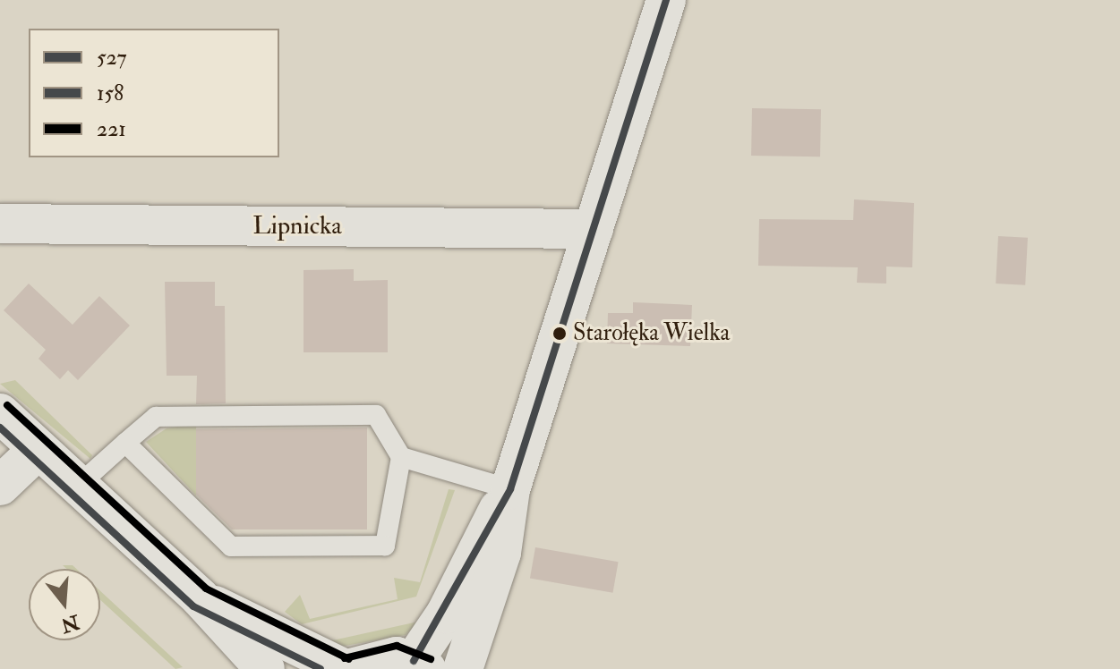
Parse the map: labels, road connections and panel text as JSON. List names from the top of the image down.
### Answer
{
  "streets": {
    "street": ["Lipnicka"]
  },
  "places": ["Starołęka Wielka"],
  "lines": ["transit line 527", "transit line 221", "transit line 158"],
  "legend": ["527", "158", "221"],
  "north": "bottom"
}
